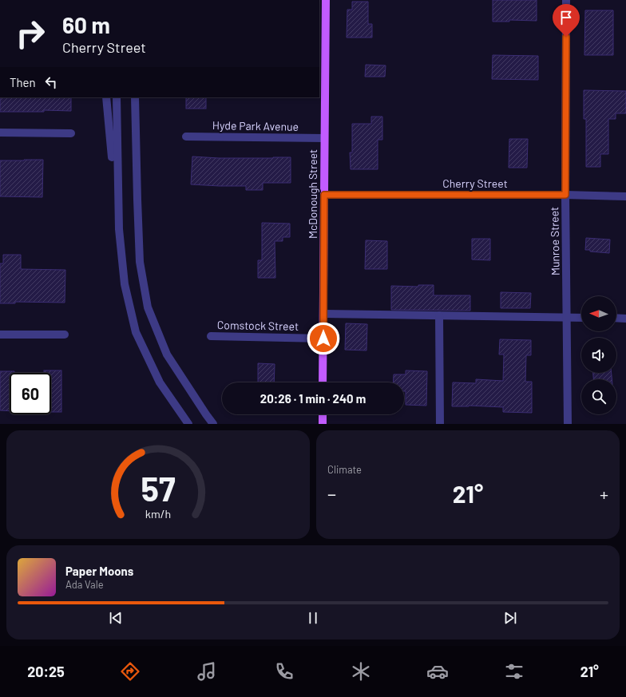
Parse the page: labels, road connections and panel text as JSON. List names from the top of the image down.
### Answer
{
  "streets": {
    "main road": ["McDonough Street"],
    "street": [
      "Hyde Park Avenue",
      "Cherry Street",
      "Munroe Street",
      "Comstock Street"
    ]
  },
  "crossings": [
    ["Hyde Park Avenue", "McDonough Street"],
    ["Cherry Street", "McDonough Street"],
    ["Cherry Street", "Munroe Street"],
    ["McDonough Street", "Comstock Street"]
  ],
  "north": "left",
  "page": {
    "turn": ["60 m", "Cherry Street"],
    "then": "Then",
    "limit": "60",
    "trip": "20:26 · 1 min · 240 m",
    "tile": "Climate",
    "heat": ["−", "21°", "+"],
    "song": ["Paper Moons", "Ada Vale"],
    "tabs": ["20:25", "21°"],
    "gauge": ["57", "km/h"]
  }
}
